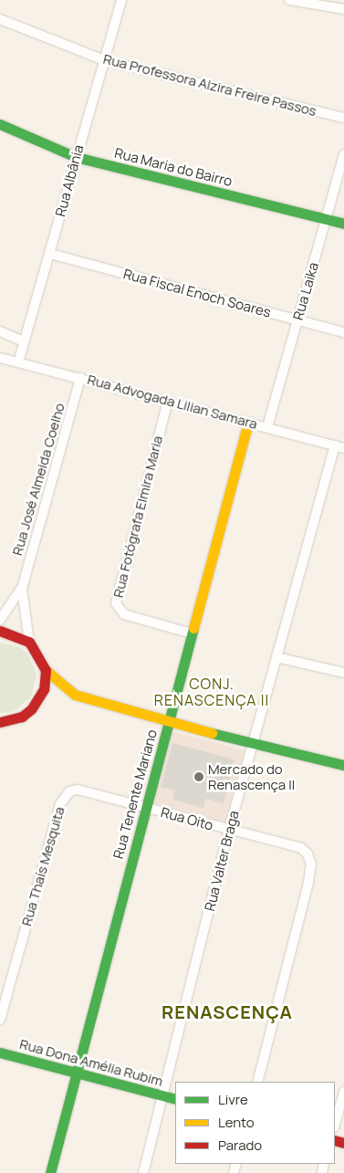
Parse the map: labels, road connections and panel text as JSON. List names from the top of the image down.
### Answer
{
  "streets": {
    "street": [
      "Rua Professora Alzira Freire Passos",
      "Rua Maria do Bairro",
      "Rua Albânia",
      "Rua Laika",
      "Rua Fiscal Enoch Soares",
      "Rua Advogada Lilian Samara",
      "Rua José Almeida Coelho",
      "Rua Fotógrafa Elmira Maria",
      "Rua Tenente Mariano",
      "Rua Oito",
      "Rua Valter Braga",
      "Rua Thaís Mesquita",
      "Rua Dona Amélia Rubim"
    ]
  },
  "crossings": [
    ["Rua Professora Alzira Freire Passos", "Rua Albânia"],
    ["Rua Maria do Bairro", "Rua Albânia"],
    ["Rua Maria do Bairro", "Rua Laika"],
    ["Rua Albânia", "Rua Fiscal Enoch Soares"],
    ["Rua Albânia", "Rua Advogada Lilian Samara"],
    ["Rua Laika", "Rua Fiscal Enoch Soares"],
    ["Rua Laika", "Rua Advogada Lilian Samara"],
    ["Rua Advogada Lilian Samara", "Rua José Almeida Coelho"],
    ["Rua Advogada Lilian Samara", "Rua Fotógrafa Elmira Maria"],
    ["Rua Advogada Lilian Samara", "Rua Tenente Mariano"],
    ["Rua Advogada Lilian Samara", "Rua Valter Braga"],
    ["Rua Fotógrafa Elmira Maria", "Rua Tenente Mariano"],
    ["Rua Tenente Mariano", "Rua Oito"],
    ["Rua Tenente Mariano", "Rua Thaís Mesquita"],
    ["Rua Tenente Mariano", "Rua Dona Amélia Rubim"],
    ["Rua Oito", "Rua Valter Braga"],
    ["Rua Oito", "Rua Thaís Mesquita"],
    ["Rua Valter Braga", "Rua Dona Amélia Rubim"]
  ],
  "districts": ["CONJ. RENASCENÇA II", "RENASCENÇA"],
  "places": ["Mercado do Renascença II"],
  "legend": ["Livre", "Lento", "Parado"]
}
